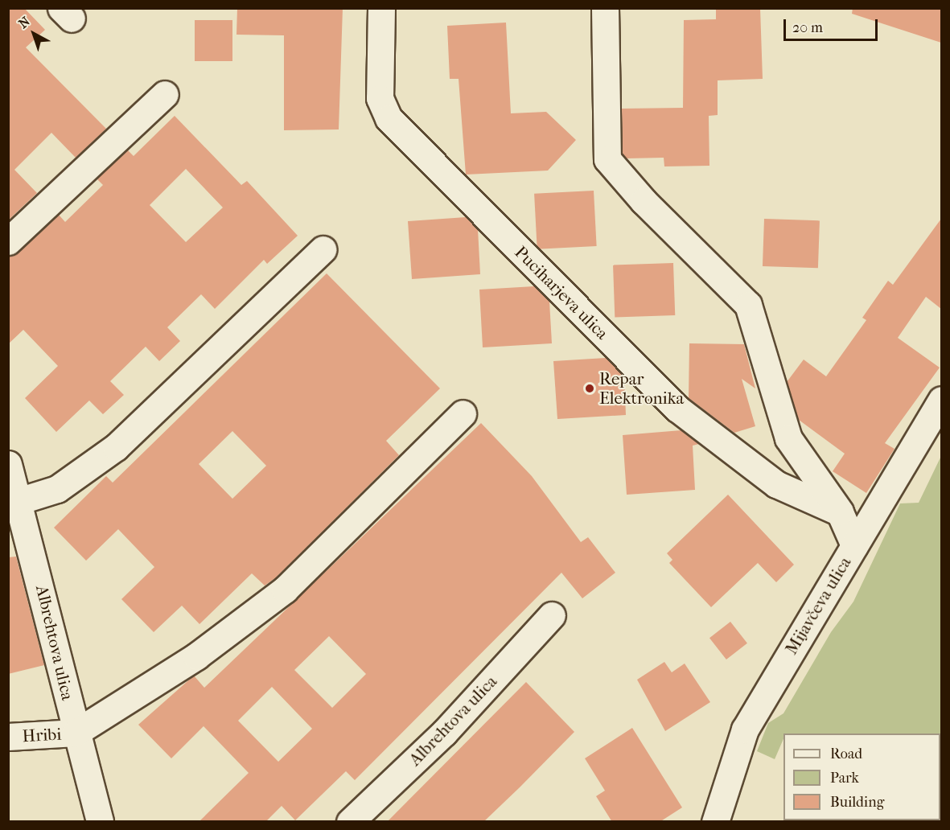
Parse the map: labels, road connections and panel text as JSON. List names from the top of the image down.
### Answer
{
  "streets": {
    "street": [
      "Puciharjeva ulica",
      "Mijavčeva ulica",
      "Albrehtova ulica",
      "Hribi"
    ]
  },
  "crossings": [
    ["Albrehtova ulica", "Hribi"]
  ],
  "places": ["Repar Elektronika"],
  "legend": ["Road", "Park", "Building"],
  "scale_bar": "20 m",
  "north": "top left"
}
